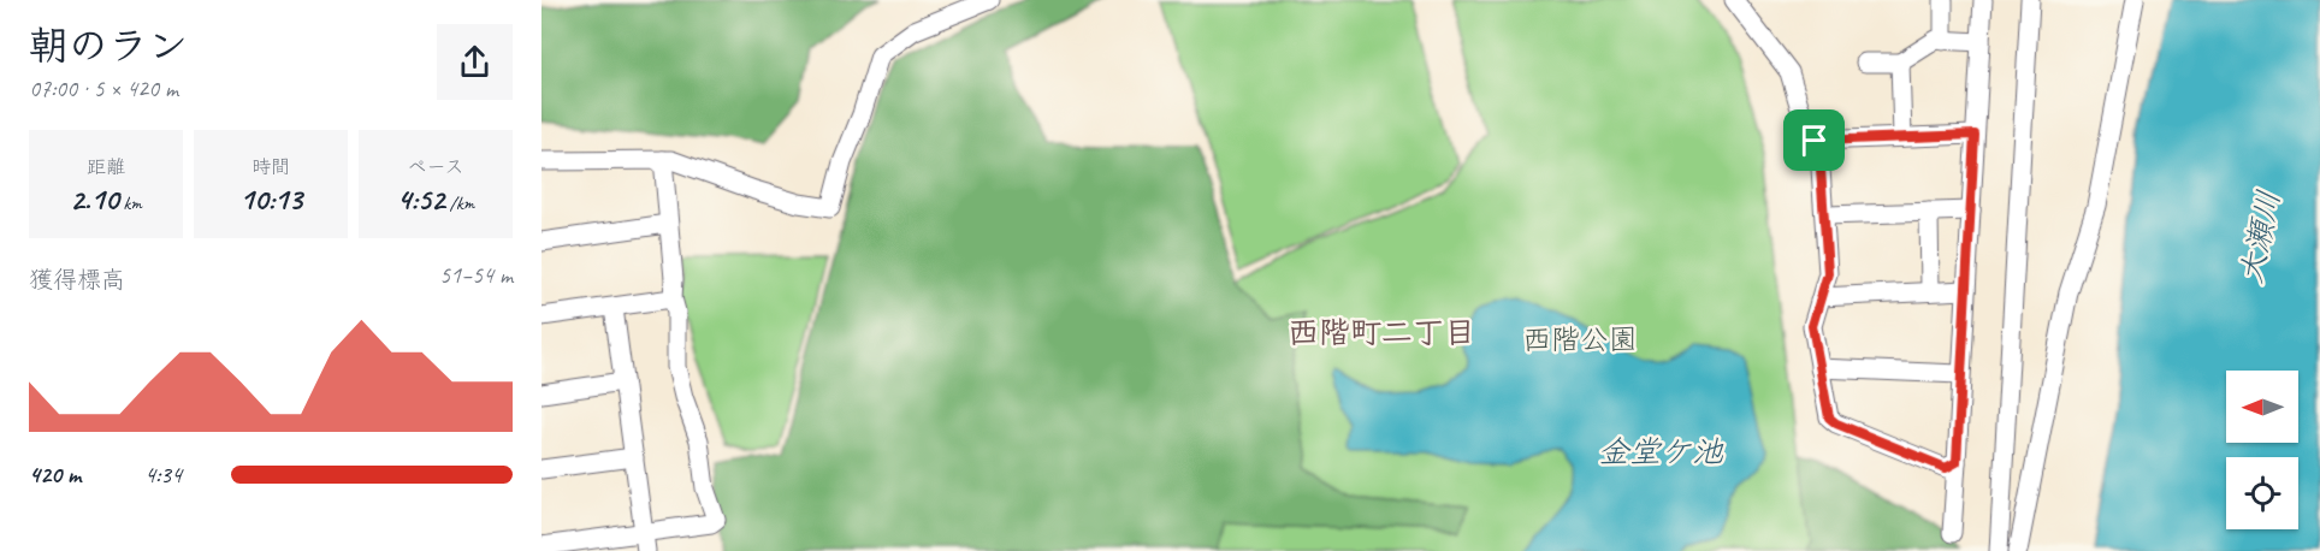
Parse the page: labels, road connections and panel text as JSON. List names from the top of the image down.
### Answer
{
  "districts": ["西階町二丁目"],
  "water": ["大瀬川", "金堂ケ池"],
  "parks": ["西階公園"],
  "north": "left",
  "page": {
    "heading": ["朝のラン", "07:00 · 5 × 420 m"],
    "stats": [
      ["距離", "2.10 km"],
      ["時間", "10:13"],
      ["ペース", "4:52 /km"]
    ],
    "chart": ["獲得標高", "51–54 m"],
    "list": [
      {
        "name": "420 m",
        "note": "4:34"
      }
    ]
  }
}
